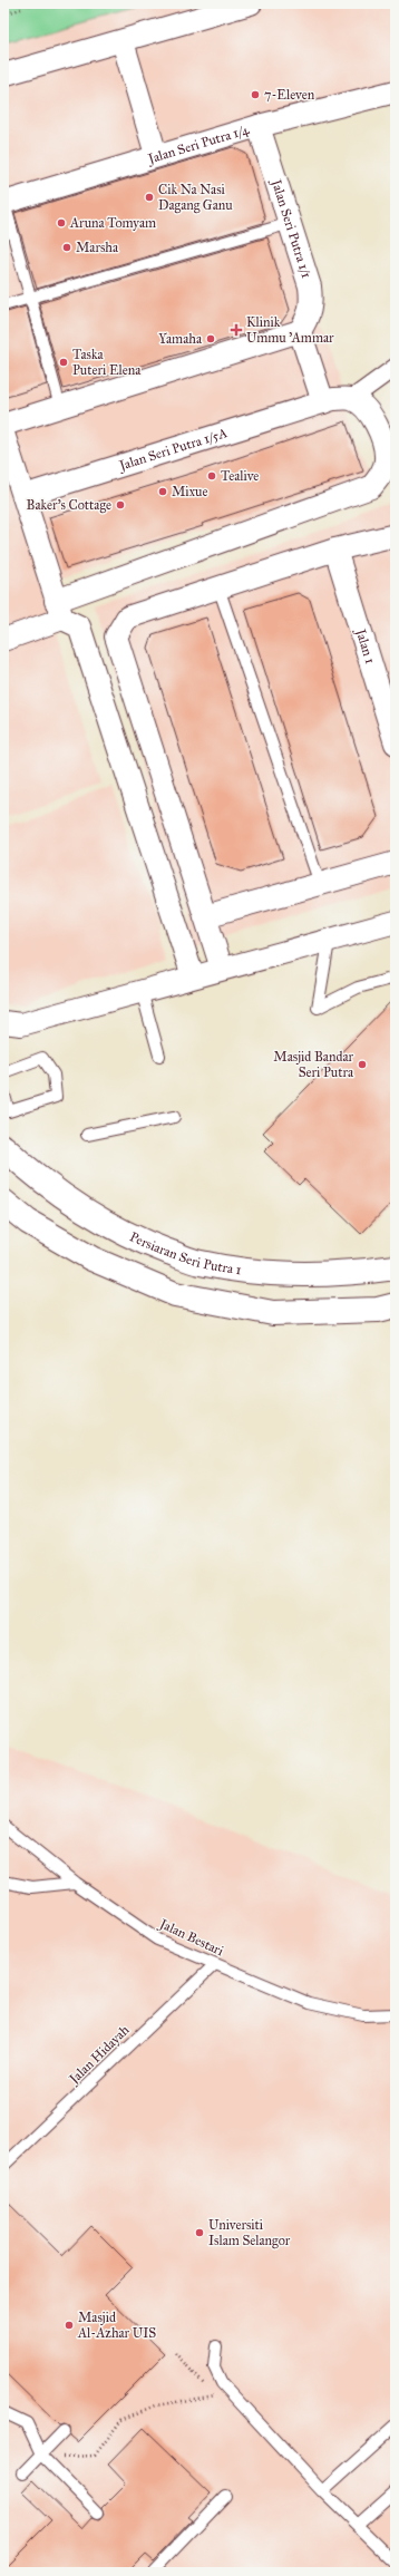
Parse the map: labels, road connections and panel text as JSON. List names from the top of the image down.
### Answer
{
  "streets": {
    "street": [
      "Jalan Seri Putra 1/4",
      "Jalan Seri Putra 1/1",
      "Jalan Seri Putra 1/5A",
      "Jalan 1",
      "Persiaran Seri Putra 1"
    ],
    "lane": ["Jalan Bestari", "Jalan Hidayah"]
  },
  "crossings": [
    ["Jalan Seri Putra 1/4", "Jalan Seri Putra 1/1"],
    ["Jalan Bestari", "Jalan Hidayah"]
  ],
  "places": {
    "other": [
      "7-Eleven",
      "Cik Na Nasi Dagang Ganu",
      "Aruna Tomyam",
      "Marsha",
      "Yamaha",
      "Taska Puteri Elena",
      "Tealive",
      "Mixue",
      "Baker's Cottage",
      "Masjid Bandar Seri Putra",
      "Universiti Islam Selangor",
      "Masjid Al-Azhar UIS"
    ],
    "health": ["Klinik Ummu 'Ammar"]
  }
}
